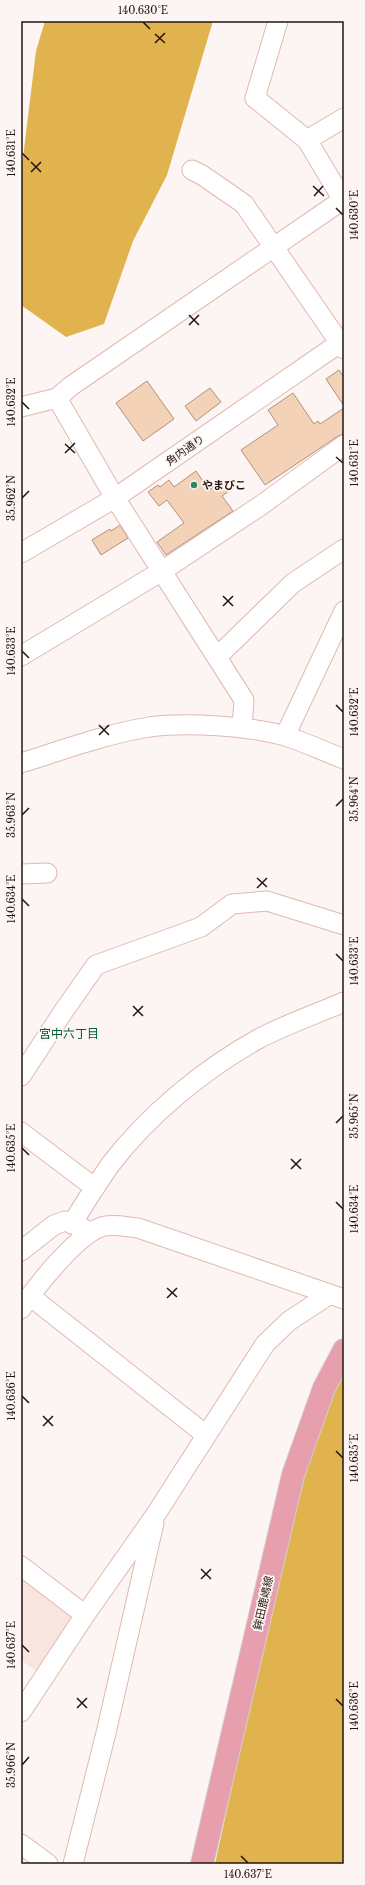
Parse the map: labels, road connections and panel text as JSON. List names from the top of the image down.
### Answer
{
  "streets": {
    "main road": ["鉾田鹿嶋線"],
    "street": ["角内通り"]
  },
  "districts": ["宮中六丁目"],
  "places": ["やまびこ"],
  "coordinates": [
    "140.630°E",
    "140.631°E",
    "140.632°E",
    "35.962°N",
    "140.633°E",
    "35.964°N",
    "35.963°N",
    "140.634°E",
    "35.965°N",
    "140.635°E",
    "140.636°E",
    "140.637°E",
    "35.966°N"
  ]
}
